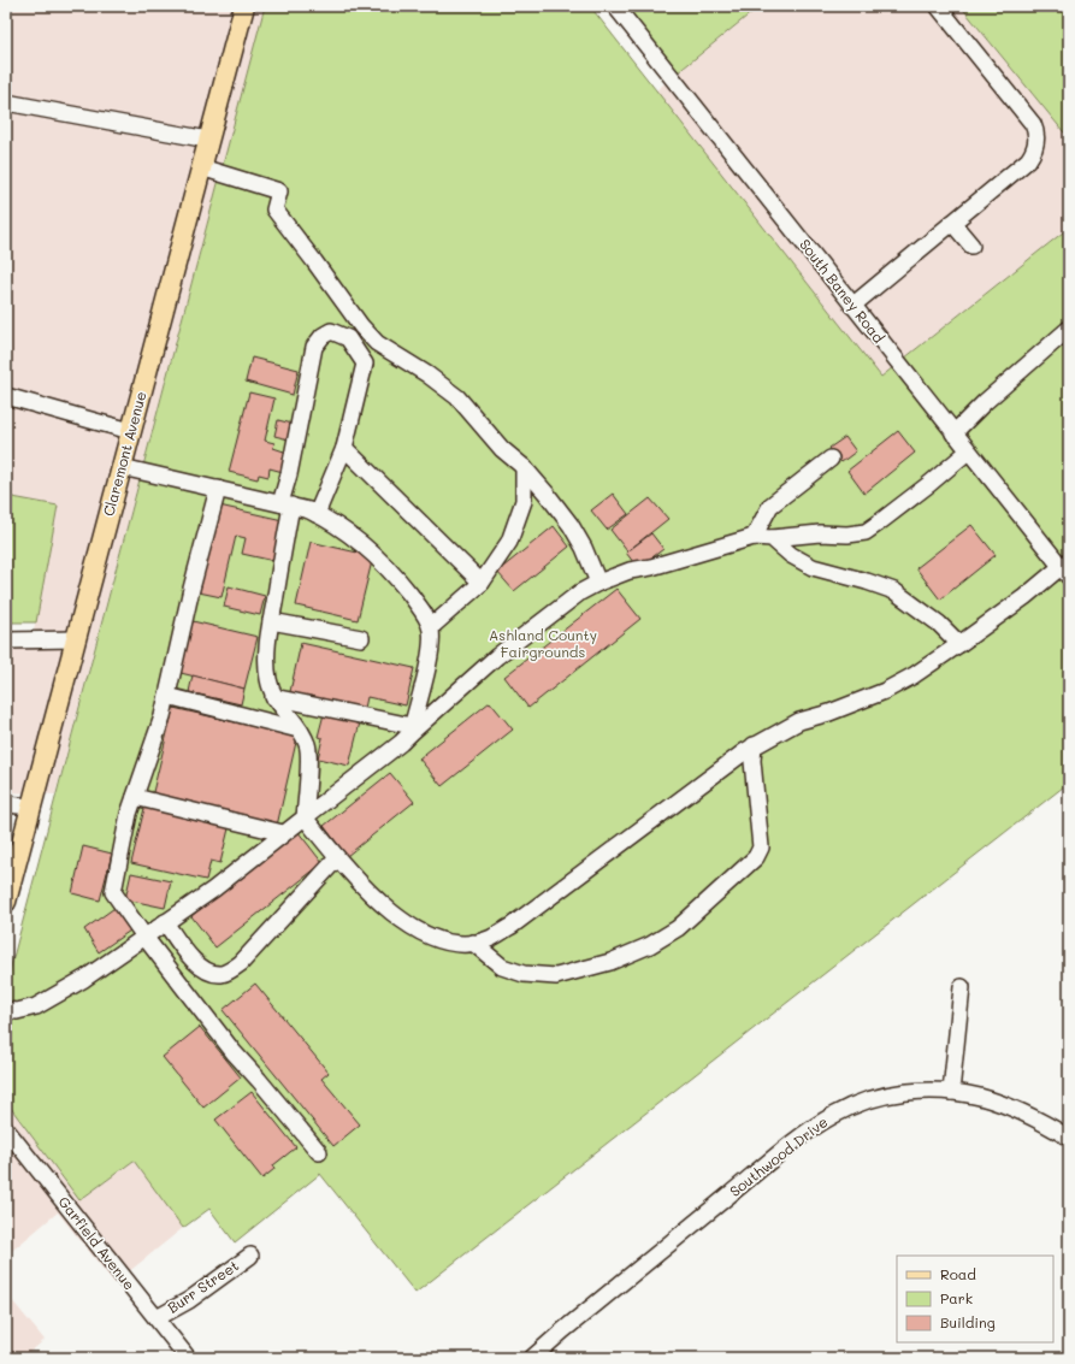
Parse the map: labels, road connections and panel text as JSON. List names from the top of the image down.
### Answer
{
  "streets": {
    "main road": ["Claremont Avenue"],
    "street": [
      "South Baney Road",
      "Southwood Drive",
      "Garfield Avenue",
      "Burr Street"
    ]
  },
  "crossings": [
    ["Garfield Avenue", "Burr Street"]
  ],
  "parks": ["Ashland County Fairgrounds"],
  "legend": ["Road", "Park", "Building"]
}
